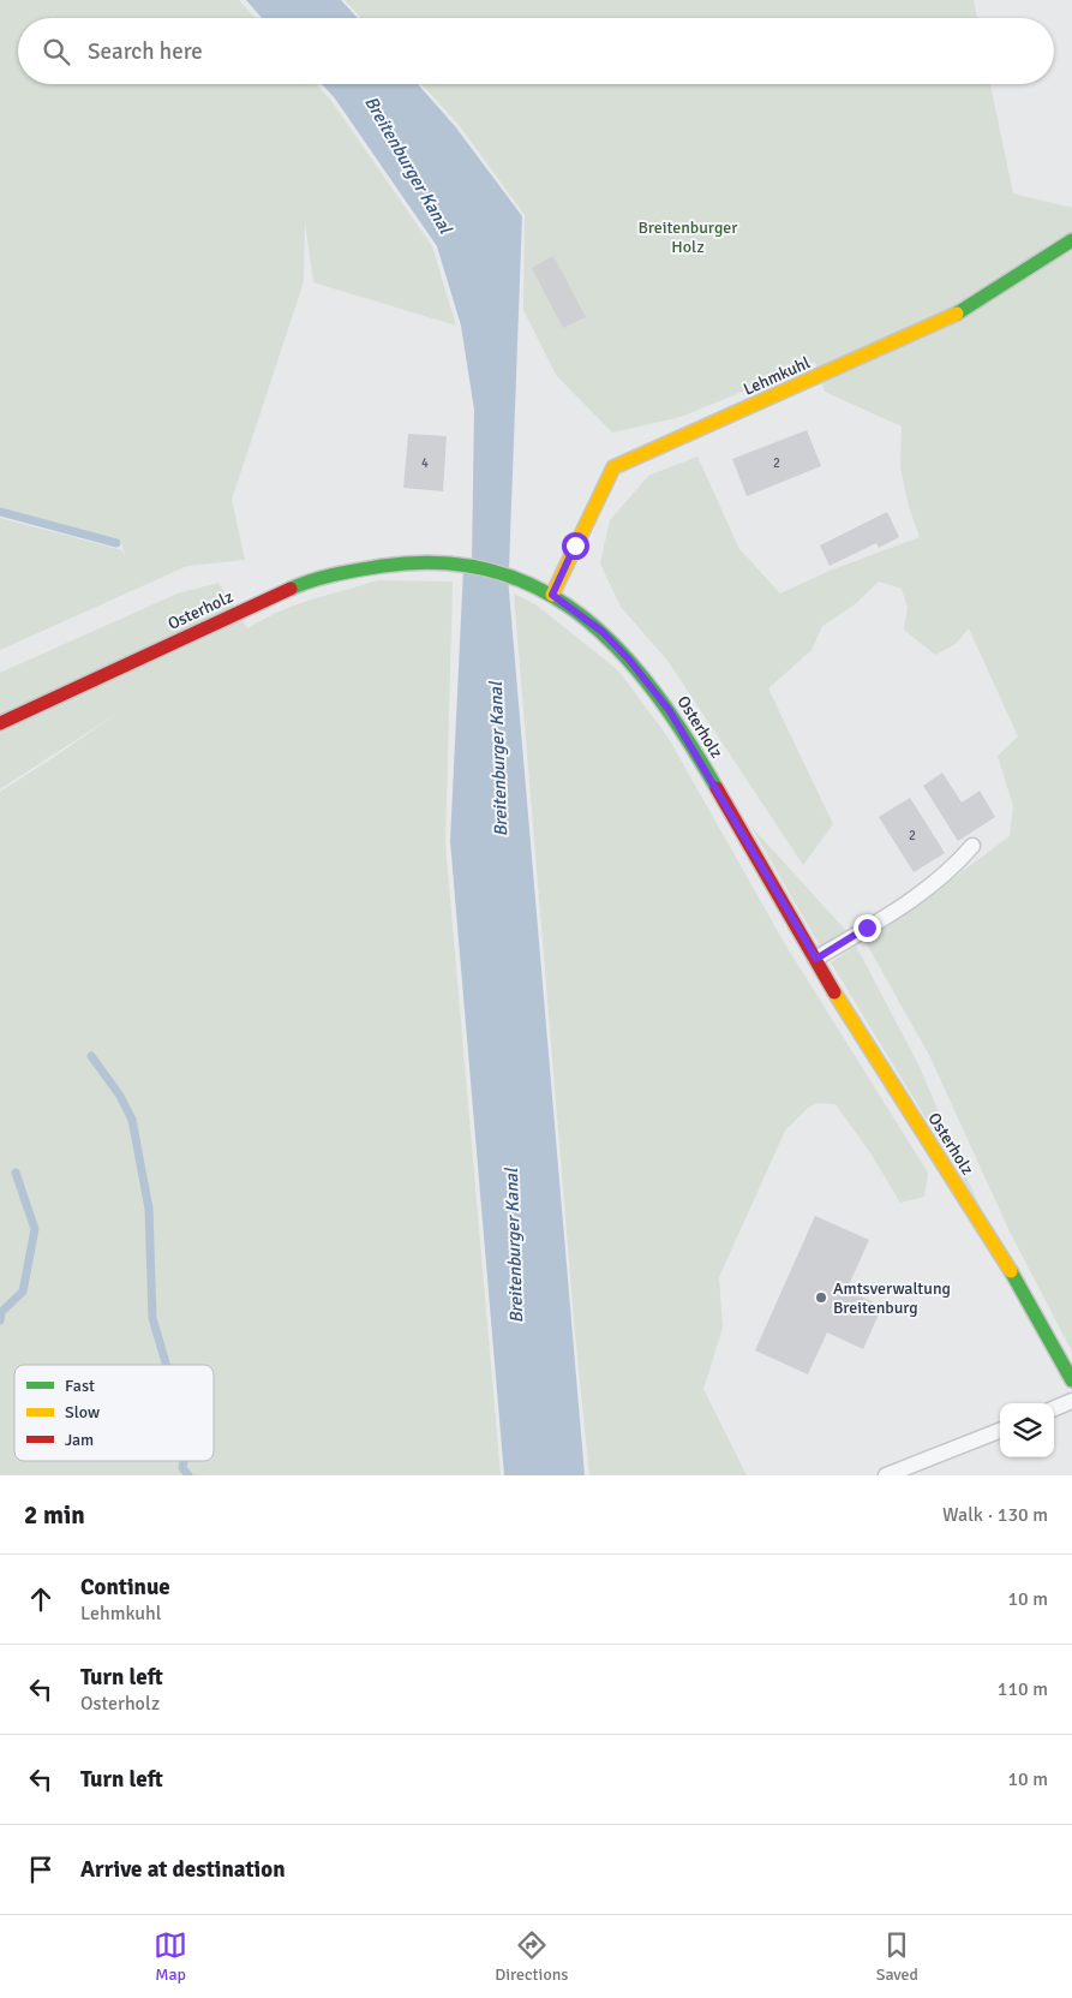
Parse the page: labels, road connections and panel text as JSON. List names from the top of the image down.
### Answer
{
  "streets": {
    "street": ["Lehmkuhl", "Osterholz"]
  },
  "crossings": [
    ["Lehmkuhl", "Osterholz"]
  ],
  "water": ["Breitenburger Kanal"],
  "parks": ["Breitenburger Holz"],
  "places": ["Amtsverwaltung Breitenburg"],
  "house_numbers": ["4", "2", "2"],
  "legend": ["Fast", "Slow", "Jam"],
  "page": {
    "search": "Search here",
    "heading": ["2 min", "Walk · 130 m"],
    "list": [
      ["Continue", "Lehmkuhl", "10 m"],
      ["Turn left", "Osterholz", "110 m"],
      ["Turn left", "10 m"],
      "Arrive at destination"
    ],
    "nav": ["Map", "Directions", "Saved"]
  }
}
